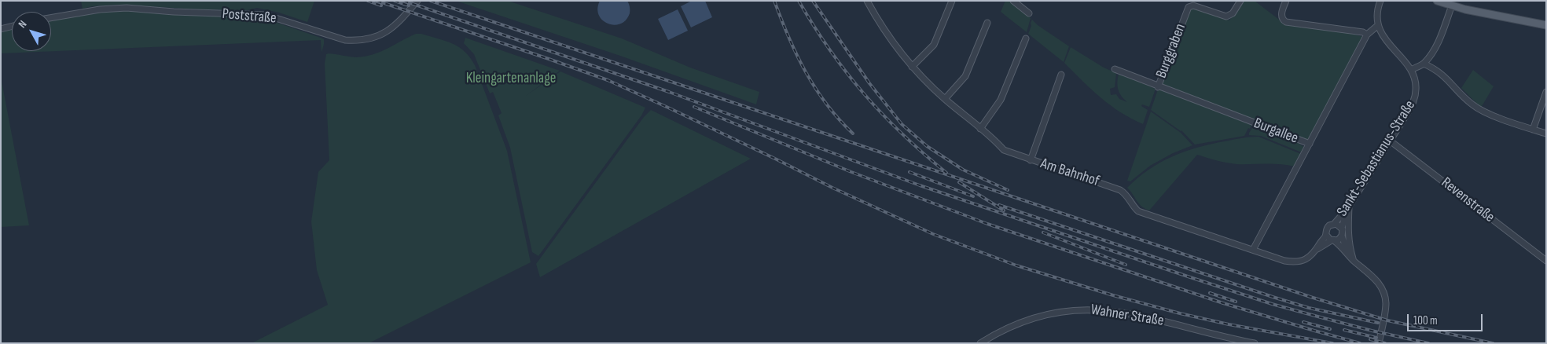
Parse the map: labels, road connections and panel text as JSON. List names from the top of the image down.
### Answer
{
  "streets": {
    "street": [
      "Poststraße",
      "Burggraben",
      "Burgallee",
      "Sankt-Sebastianus-Straße",
      "Am Bahnhof",
      "Revenstraße",
      "Wahner Straße"
    ]
  },
  "crossings": [
    ["Burggraben", "Burgallee"],
    ["Burgallee", "Sankt-Sebastianus-Straße"],
    ["Sankt-Sebastianus-Straße", "Am Bahnhof"],
    ["Sankt-Sebastianus-Straße", "Revenstraße"]
  ],
  "parks": ["Kleingartenanlage"],
  "scale_bar": "100 m",
  "north": "top left"
}
